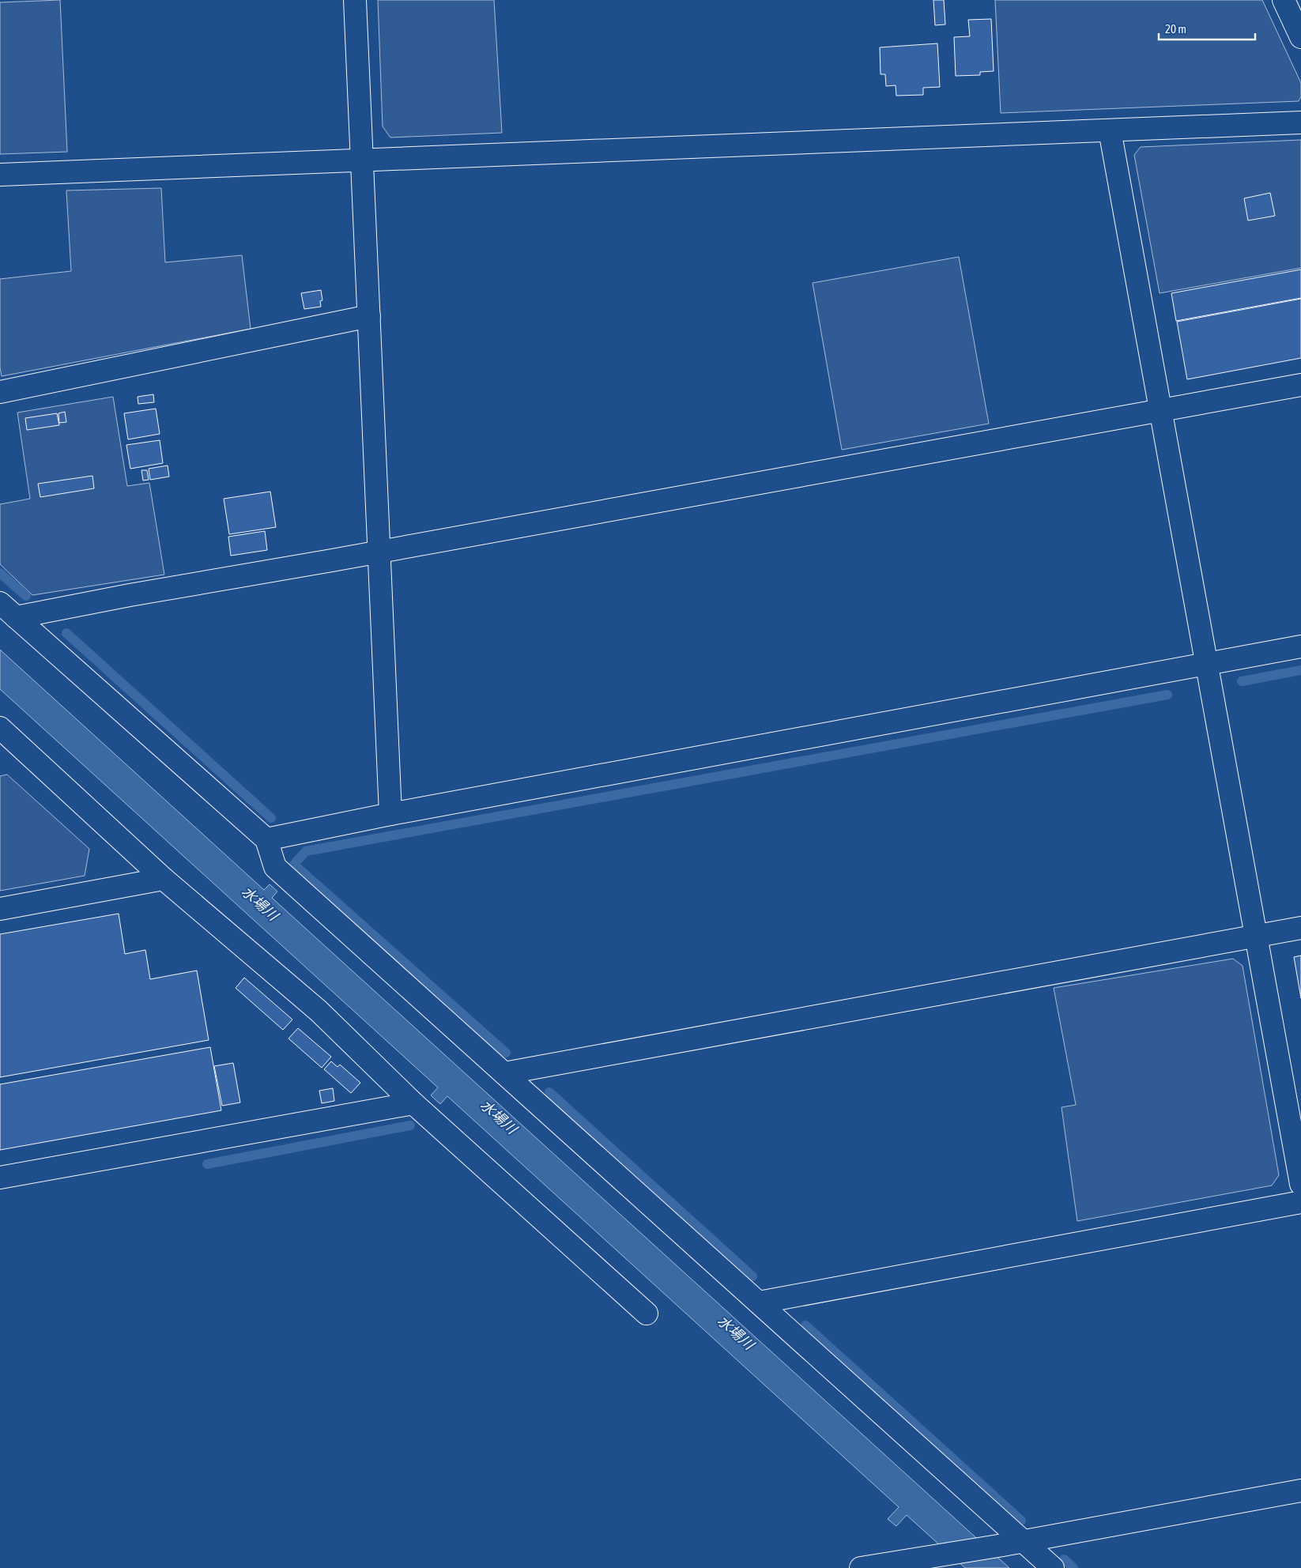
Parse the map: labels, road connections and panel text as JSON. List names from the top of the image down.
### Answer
{
  "water": ["水場川"],
  "scale_bar": "20 m"
}
